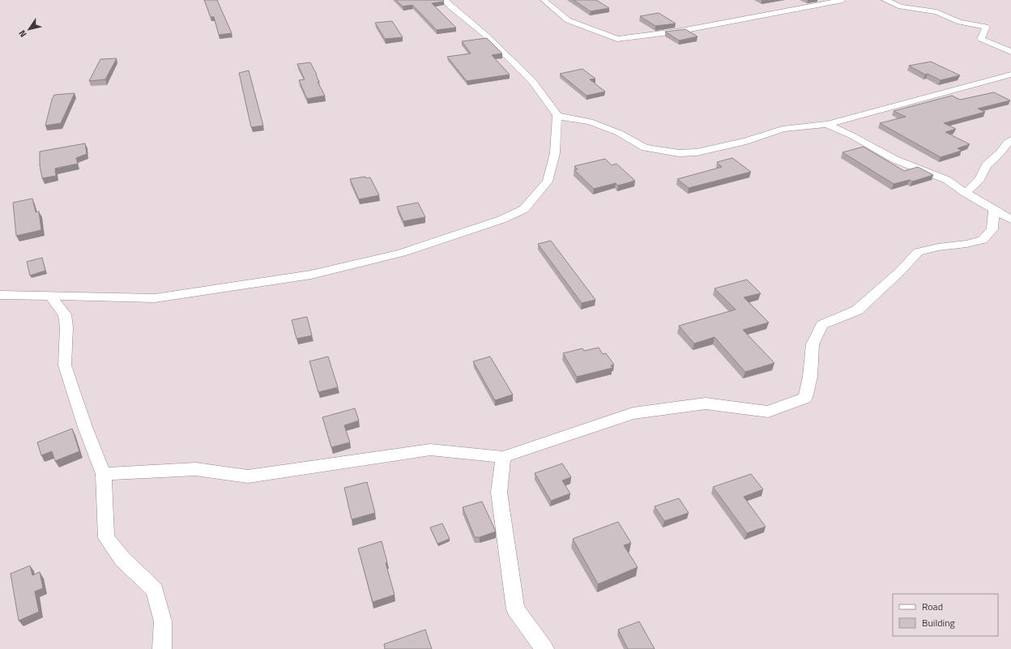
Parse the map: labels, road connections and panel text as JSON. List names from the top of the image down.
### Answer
{
  "legend": ["Road", "Building"],
  "north": "bottom left"
}
